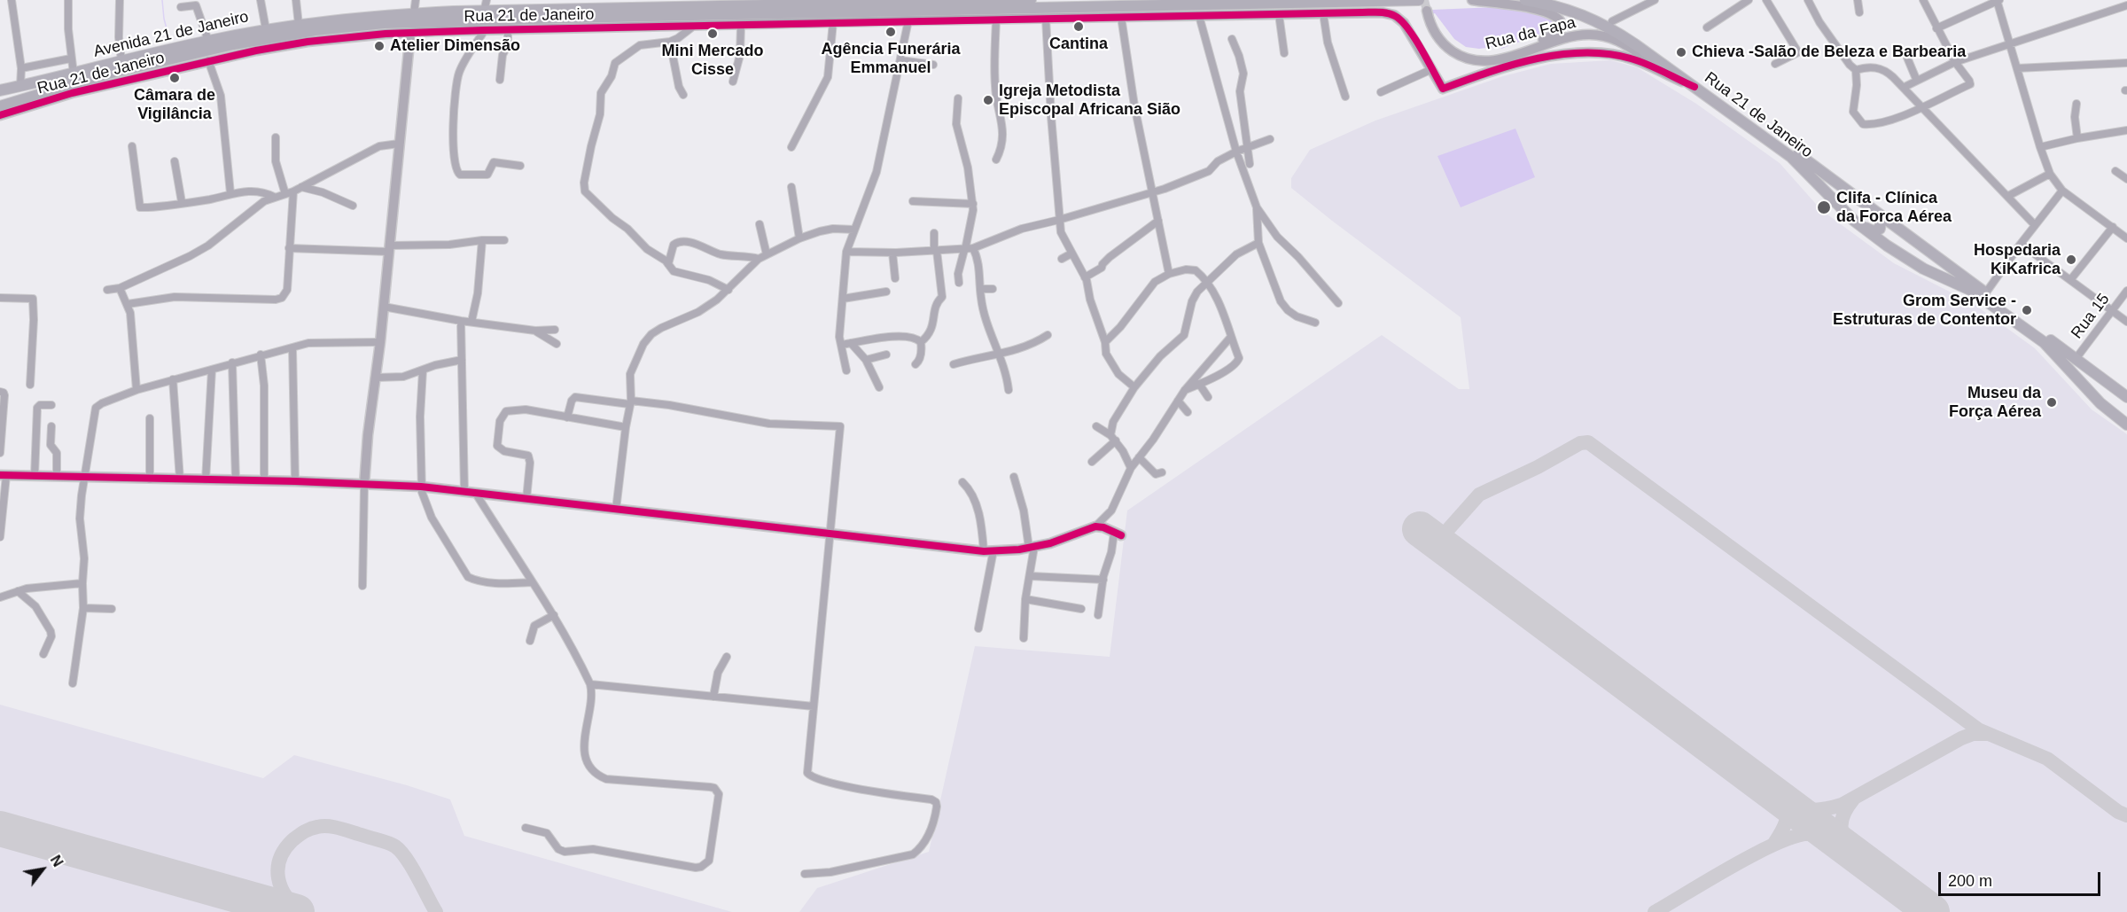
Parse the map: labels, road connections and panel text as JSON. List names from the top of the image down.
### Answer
{
  "streets": {
    "main road": ["Rua 21 de Janeiro", "Avenida 21 de Janeiro"],
    "street": ["Rua da Fapa", "Rua 15"]
  },
  "crossings": [
    ["Rua 21 de Janeiro", "Rua da Fapa"],
    ["Rua 21 de Janeiro", "Avenida 21 de Janeiro"],
    ["Rua 21 de Janeiro", "Rua 15"]
  ],
  "places": [
    "Cantina",
    "Agência Funerária Emmanuel",
    "Mini Mercado Cisse",
    "Atelier Dimensão",
    "Chieva -Salão de Beleza e Barbearia",
    "Câmara de Vigilância",
    "Igreja Metodista Episcopal Africana Sião",
    "Clifa - Clínica da Forca Aérea",
    "Hospedaria KiKafrica",
    "Grom Service - Estruturas de Contentor",
    "Museu da Força Aérea"
  ],
  "scale_bar": "200 m",
  "north": "top right"
}
